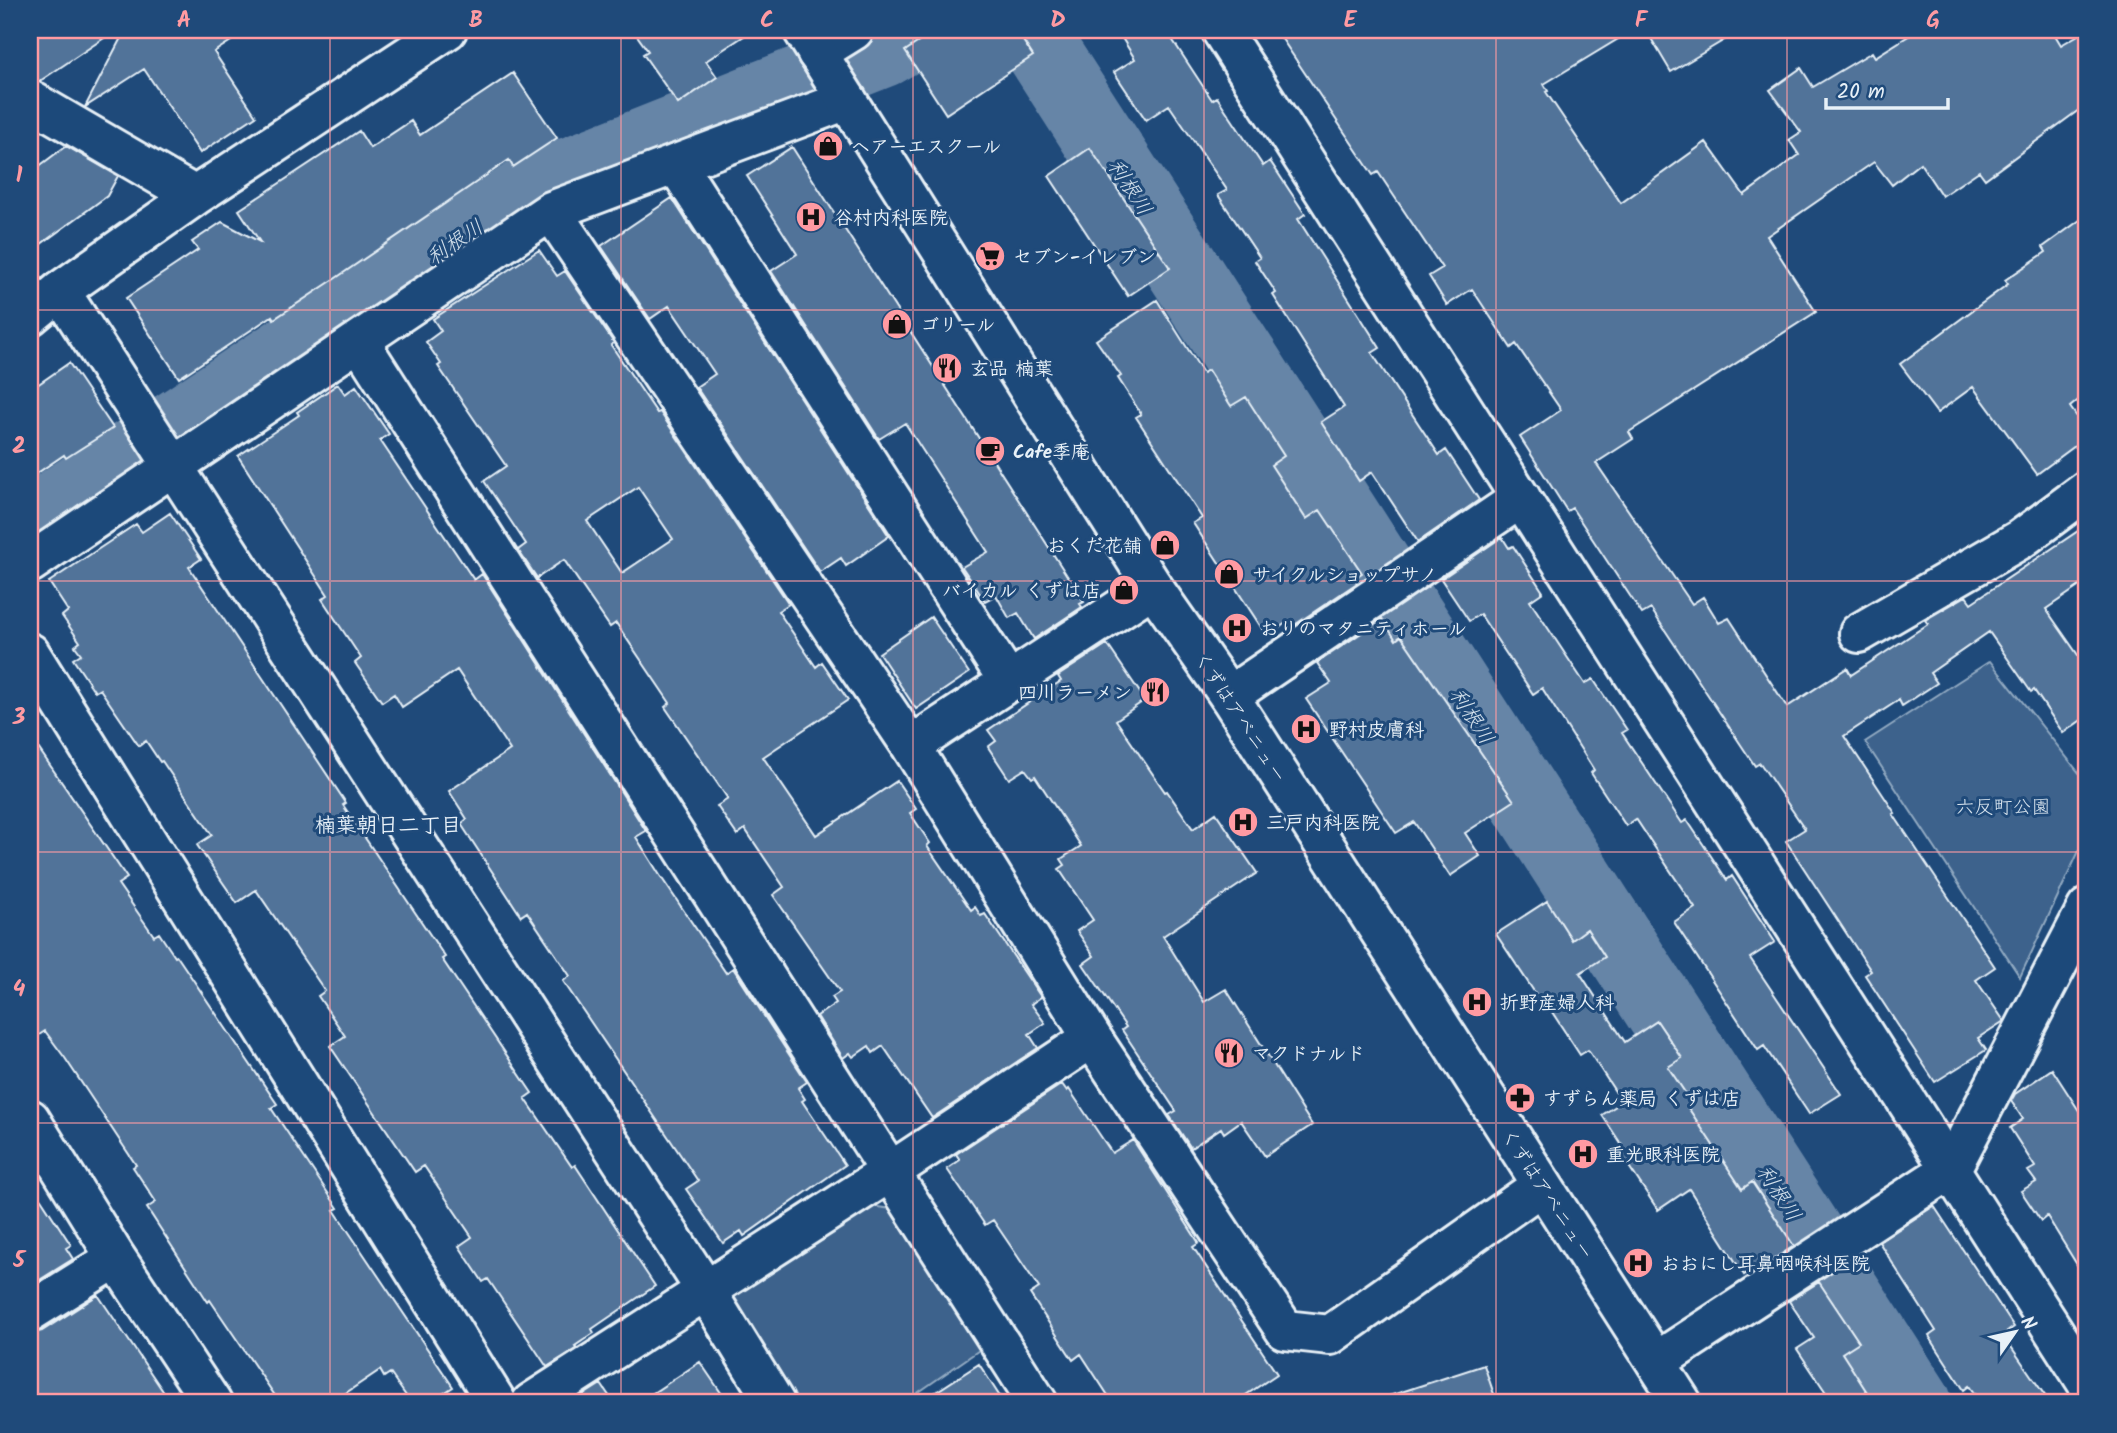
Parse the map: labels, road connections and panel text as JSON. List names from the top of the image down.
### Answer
{
  "streets": {
    "street": ["くずはアベニュー"]
  },
  "districts": ["楠葉朝日二丁目"],
  "water": ["利根川"],
  "parks": ["六反町公園"],
  "places": {
    "shop": [
      "ヘアーエスクール",
      "ゴリール",
      "おくだ花舗",
      "サイクルショップサノ",
      "バイカル くずは店"
    ],
    "hospital": [
      "谷村内科医院",
      "おりのマタニティホール",
      "野村皮膚科",
      "三戸内科医院",
      "折野産婦人科",
      "重光眼科医院",
      "おおにし耳鼻咽喉科医院"
    ],
    "supermarket": ["セブン-イレブン"],
    "restaurant": ["玄品 楠葉", "四川ラーメン", "マクドナルド"],
    "cafe": ["Cafe季庵"],
    "pharmacy": ["すずらん薬局 くずは店"]
  },
  "scale_bar": "20 m",
  "north": "top right",
  "grid": {
    "columns": [
      "A",
      "B",
      "C",
      "D",
      "E",
      "F",
      "G"
    ],
    "rows": [
      "1",
      "2",
      "3",
      "4",
      "5"
    ]
  }
}
